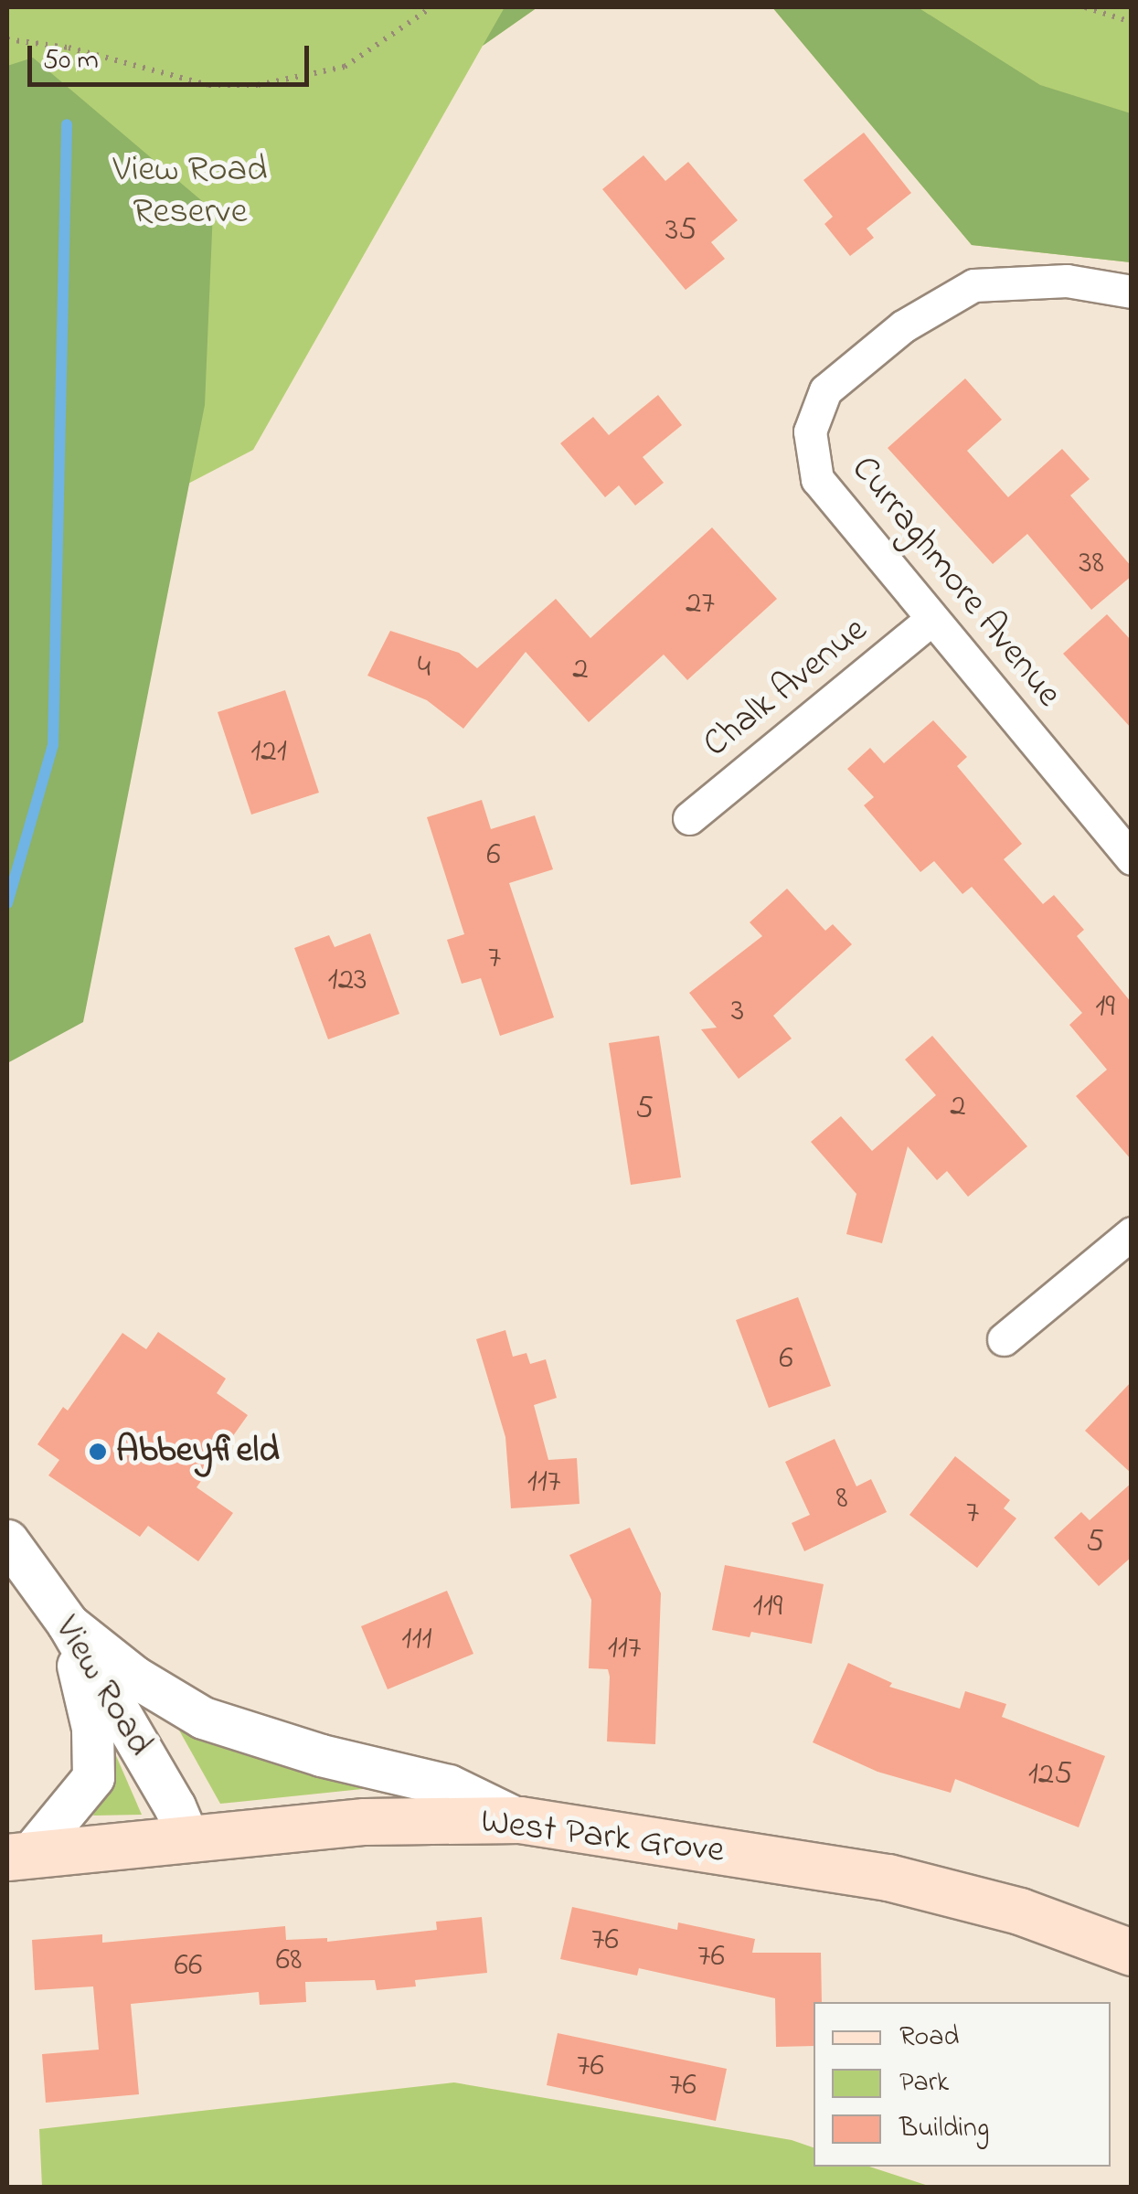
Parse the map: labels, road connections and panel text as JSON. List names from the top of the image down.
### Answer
{
  "streets": {
    "main road": ["West Park Grove"],
    "street": ["Curraghmore Avenue", "Chalk Avenue", "View Road"]
  },
  "crossings": [
    ["Curraghmore Avenue", "Chalk Avenue"],
    ["View Road", "West Park Grove"]
  ],
  "parks": ["View Road Reserve"],
  "places": ["Abbeyfield"],
  "house_numbers": [
    "35",
    "38",
    "27",
    "4",
    "2",
    "121",
    "6",
    "7",
    "123",
    "19",
    "3",
    "2",
    "5",
    "6",
    "117",
    "8",
    "7",
    "5",
    "119",
    "111",
    "117",
    "125",
    "76",
    "76",
    "68",
    "66",
    "76",
    "76"
  ],
  "legend": ["Road", "Park", "Building"],
  "scale_bar": "50 m"
}
